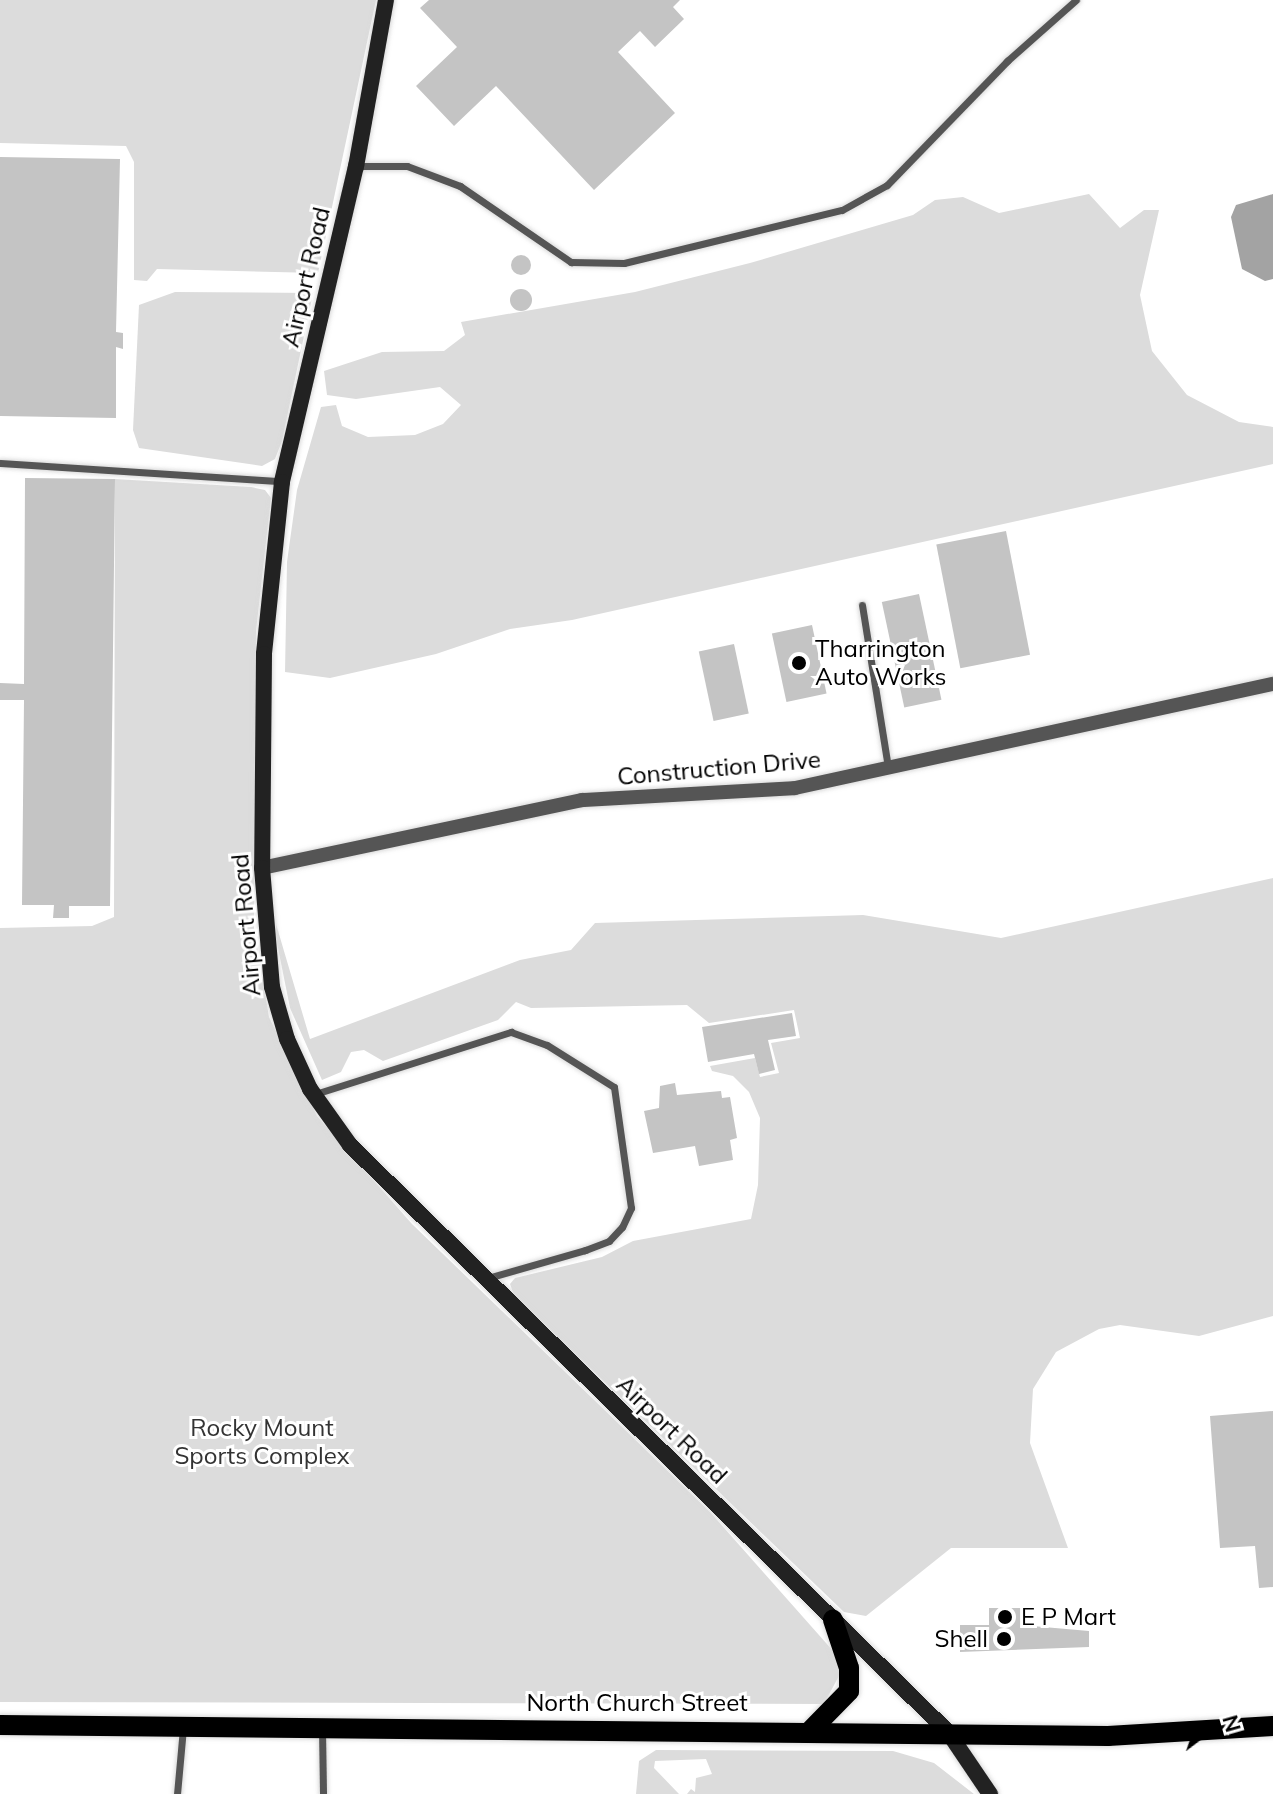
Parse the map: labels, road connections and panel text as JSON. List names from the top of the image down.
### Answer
{
  "streets": {
    "main road": ["Airport Road", "North Church Street"],
    "street": ["Construction Drive"]
  },
  "crossings": [
    ["Airport Road", "Construction Drive"],
    ["Airport Road", "North Church Street"]
  ],
  "parks": ["Rocky Mount Sports Complex"],
  "places": ["Tharrington Auto Works", "E P Mart", "Shell"],
  "north": "right"
}
